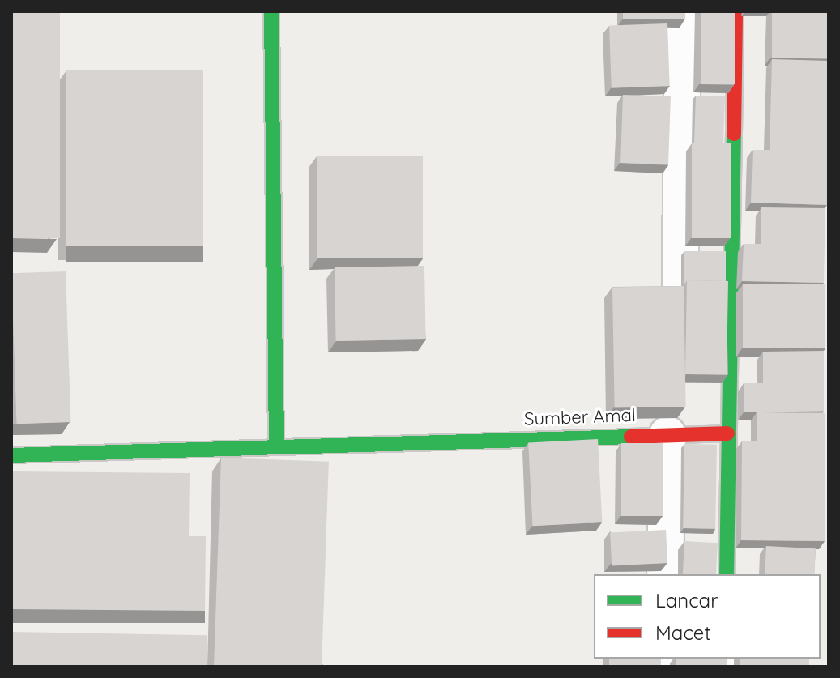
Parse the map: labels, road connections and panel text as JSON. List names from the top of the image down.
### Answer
{
  "streets": {
    "street": ["Sumber Amal"]
  },
  "legend": ["Lancar", "Macet"]
}
